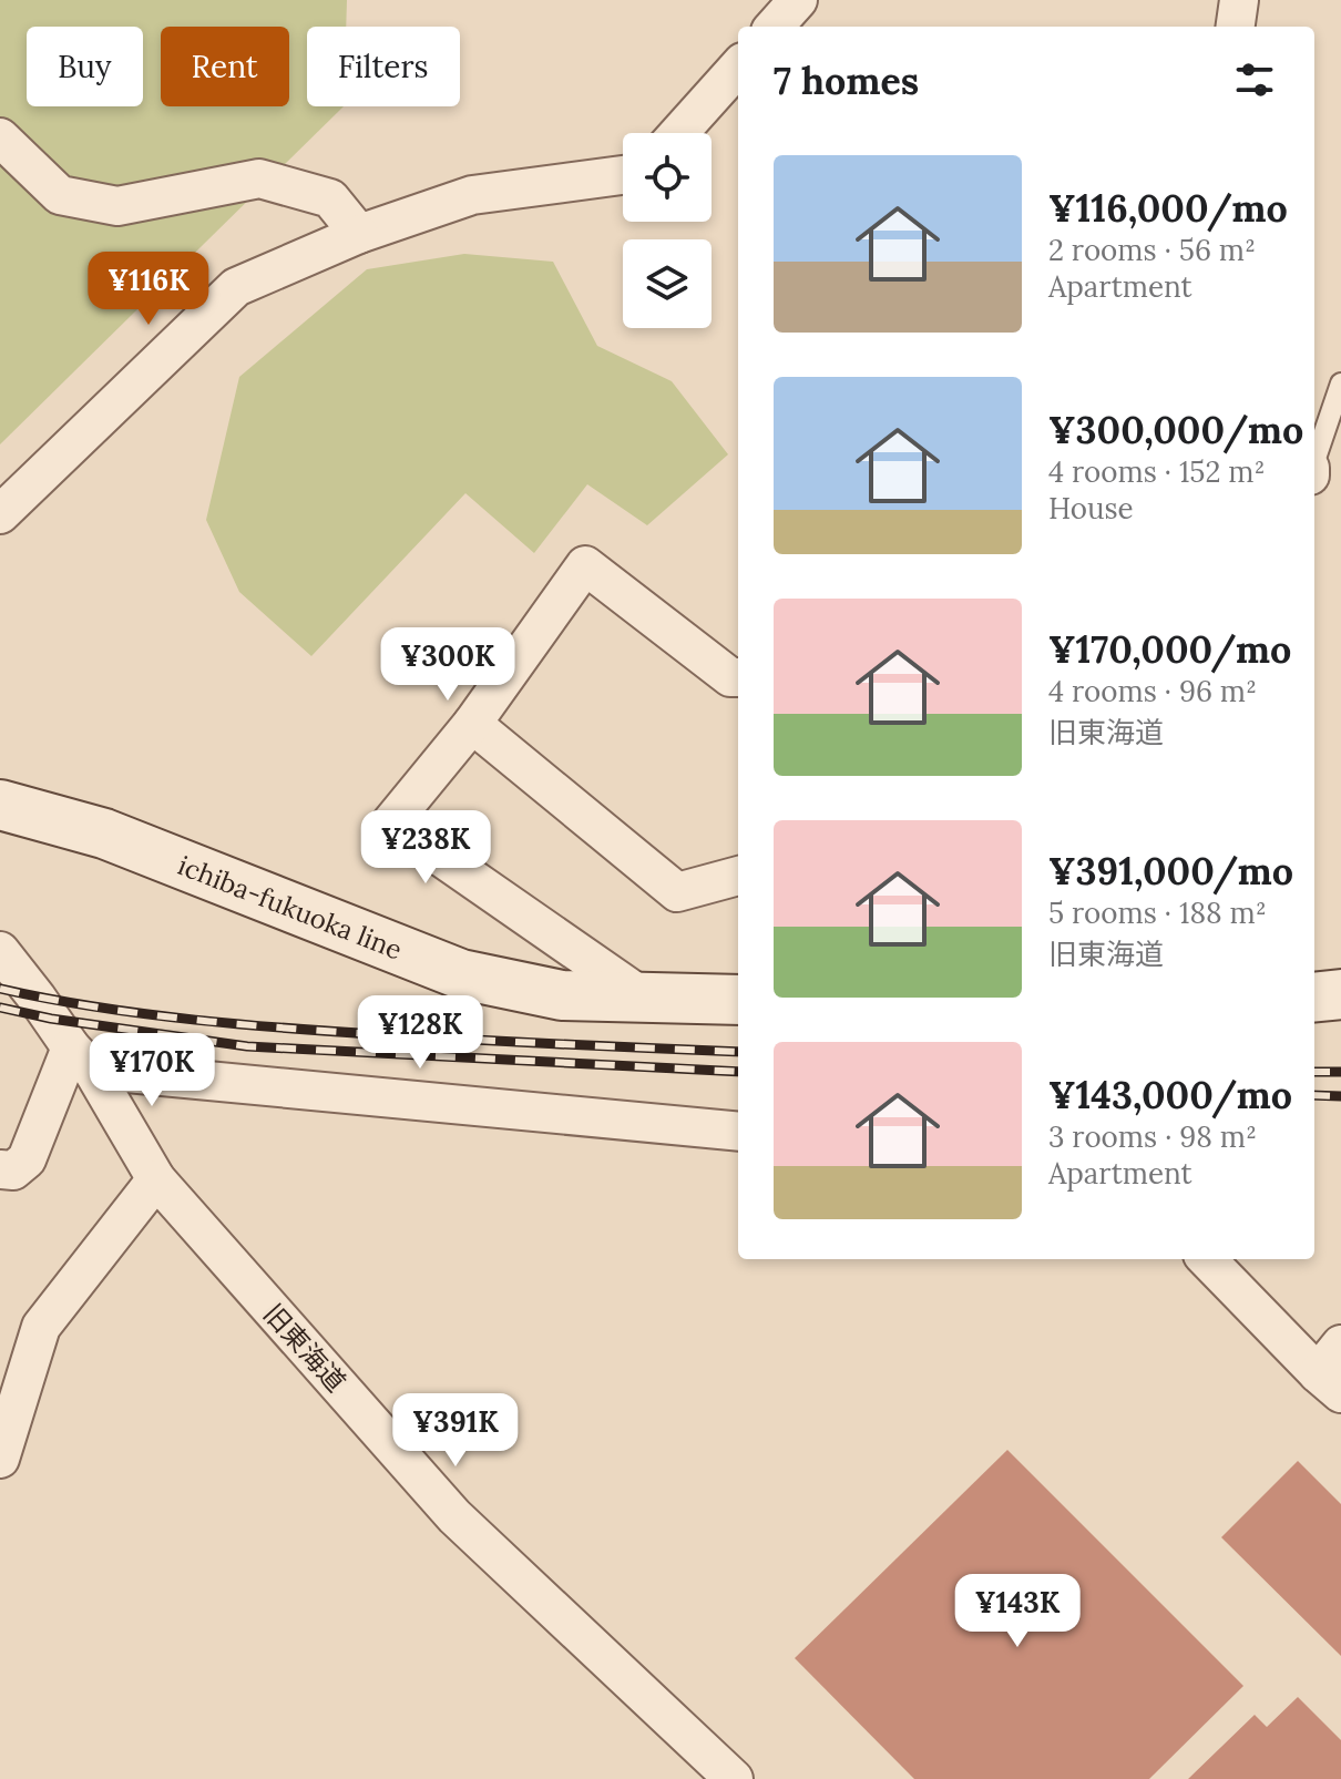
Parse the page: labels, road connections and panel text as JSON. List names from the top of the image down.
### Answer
{
  "streets": {
    "main road": ["ichiba-fukuoka line"],
    "street": ["旧東海道"]
  },
  "page": {
    "chip": ["Buy", "Rent", "Filters"],
    "heading": "7 homes",
    "list": [
      {
        "name": "¥116,000/mo",
        "note": "2 rooms · 56 m² · Apartment"
      },
      {
        "name": "¥300,000/mo",
        "note": "4 rooms · 152 m² · House"
      },
      {
        "name": "¥170,000/mo",
        "note": "4 rooms · 96 m² · 旧東海道"
      },
      {
        "name": "¥391,000/mo",
        "note": "5 rooms · 188 m² · 旧東海道"
      },
      {
        "name": "¥143,000/mo",
        "note": "3 rooms · 98 m² · Apartment"
      }
    ],
    "price": [
      "¥116K",
      "¥300K",
      "¥238K",
      "¥128K",
      "¥170K",
      "¥391K",
      "¥143K"
    ]
  }
}
